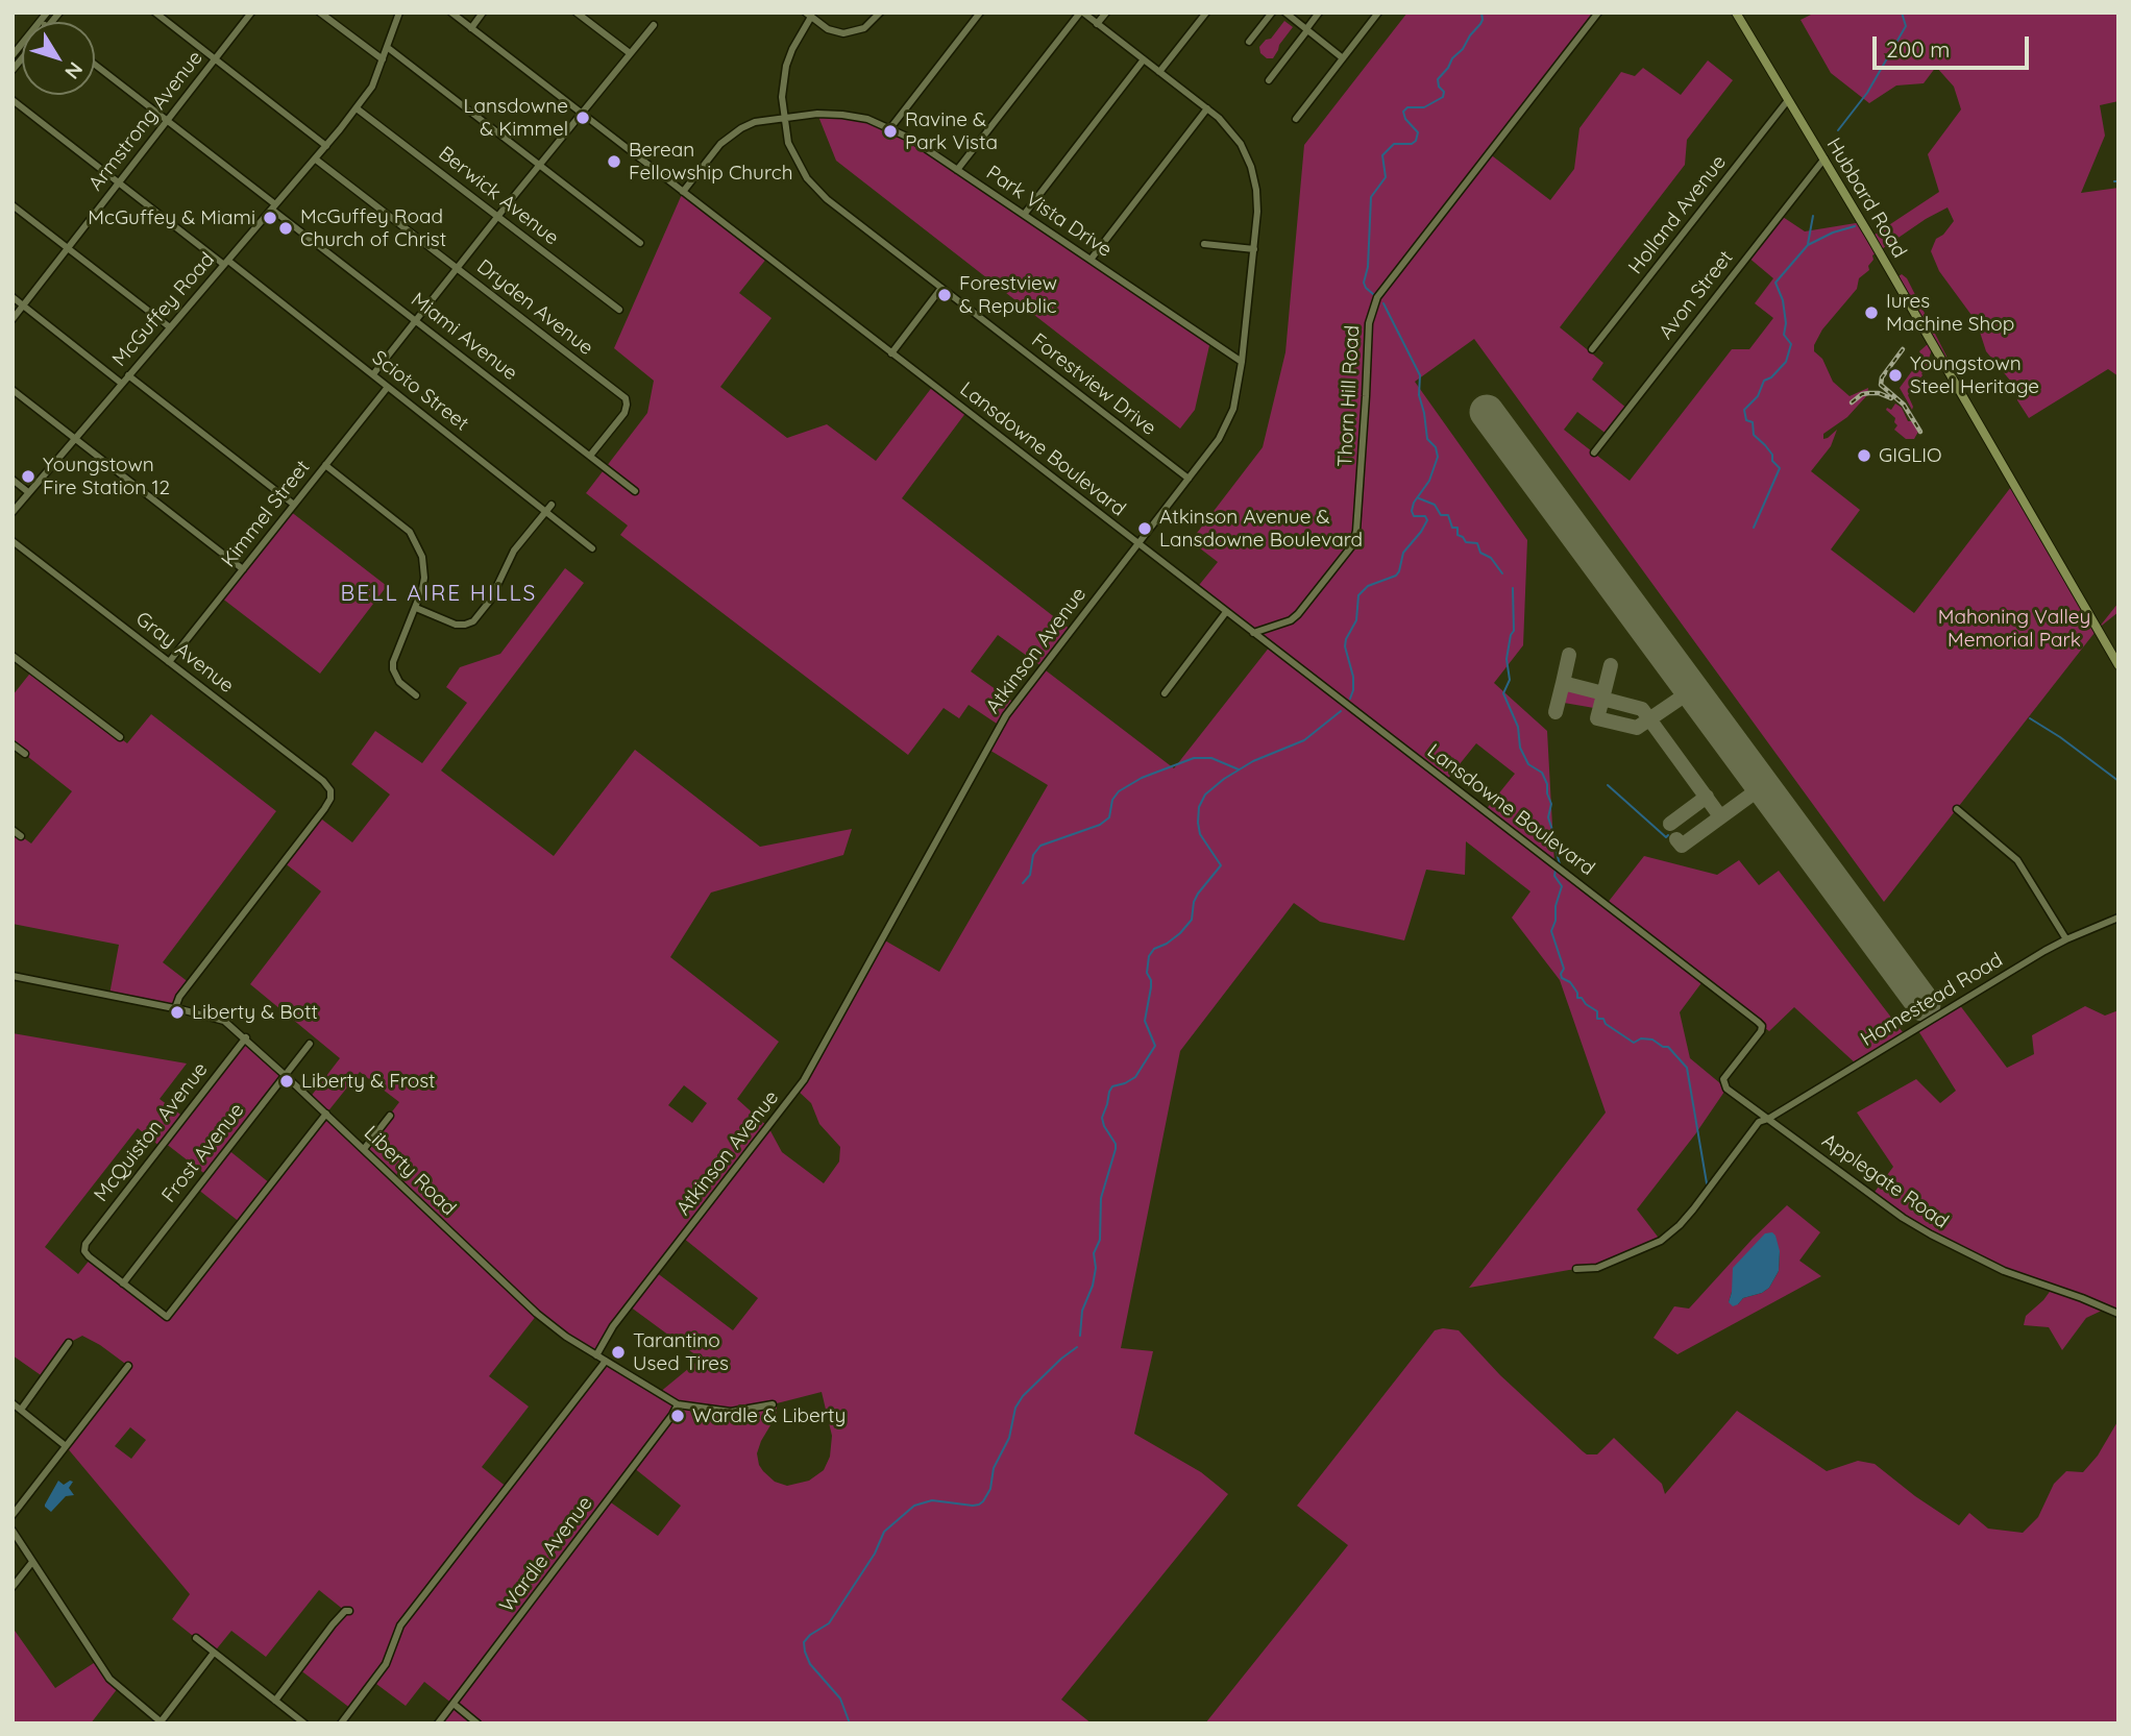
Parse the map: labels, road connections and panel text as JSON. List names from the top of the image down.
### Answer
{
  "streets": {
    "main road": ["Hubbard Road"],
    "street": [
      "Armstrong Avenue",
      "Berwick Avenue",
      "Park Vista Drive",
      "Holland Avenue",
      "Avon Street",
      "Dryden Avenue",
      "McGuffey Road",
      "Miami Avenue",
      "Forestview Drive",
      "Scioto Street",
      "Thorn Hill Road",
      "Lansdowne Boulevard",
      "Kimmel Street",
      "Atkinson Avenue",
      "Gray Avenue",
      "Homestead Road",
      "McQuiston Avenue",
      "Frost Avenue",
      "Liberty Road",
      "Applegate Road",
      "Wardle Avenue"
    ]
  },
  "crossings": [
    ["Armstrong Avenue", "Miami Avenue"],
    ["Armstrong Avenue", "Scioto Street"],
    ["Berwick Avenue", "McGuffey Road"],
    ["Hubbard Road", "Holland Avenue"],
    ["Hubbard Road", "Avon Street"],
    ["Park Vista Drive", "Forestview Drive"],
    ["Park Vista Drive", "Lansdowne Boulevard"],
    ["Park Vista Drive", "Atkinson Avenue"],
    ["Dryden Avenue", "McGuffey Road"],
    ["Dryden Avenue", "Miami Avenue"],
    ["McGuffey Road", "Miami Avenue"],
    ["McGuffey Road", "Scioto Street"],
    ["Forestview Drive", "Atkinson Avenue"],
    ["Scioto Street", "Kimmel Street"],
    ["Thorn Hill Road", "Lansdowne Boulevard"],
    ["Lansdowne Boulevard", "Atkinson Avenue"],
    ["Lansdowne Boulevard", "Applegate Road"],
    ["Kimmel Street", "Gray Avenue"],
    ["Atkinson Avenue", "Liberty Road"],
    ["Gray Avenue", "Liberty Road"],
    ["Homestead Road", "Applegate Road"],
    ["McQuiston Avenue", "Frost Avenue"],
    ["McQuiston Avenue", "Liberty Road"],
    ["Frost Avenue", "Liberty Road"],
    ["Liberty Road", "Wardle Avenue"]
  ],
  "districts": ["BELL AIRE HILLS"],
  "parks": ["Mahoning Valley Memorial Park"],
  "places": [
    "Lansdowne & Kimmel",
    "Ravine & Park Vista",
    "Berean Fellowship Church",
    "McGuffey & Miami",
    "McGuffey Road Church of Christ",
    "Forestview & Republic",
    "Iures Machine Shop",
    "Youngstown Steel Heritage",
    "GIGLIO",
    "Youngstown Fire Station 12",
    "Atkinson Avenue & Lansdowne Boulevard",
    "Liberty & Bott",
    "Liberty & Frost",
    "Tarantino Used Tires",
    "Wardle & Liberty"
  ],
  "scale_bar": "200 m",
  "north": "bottom right"
}
